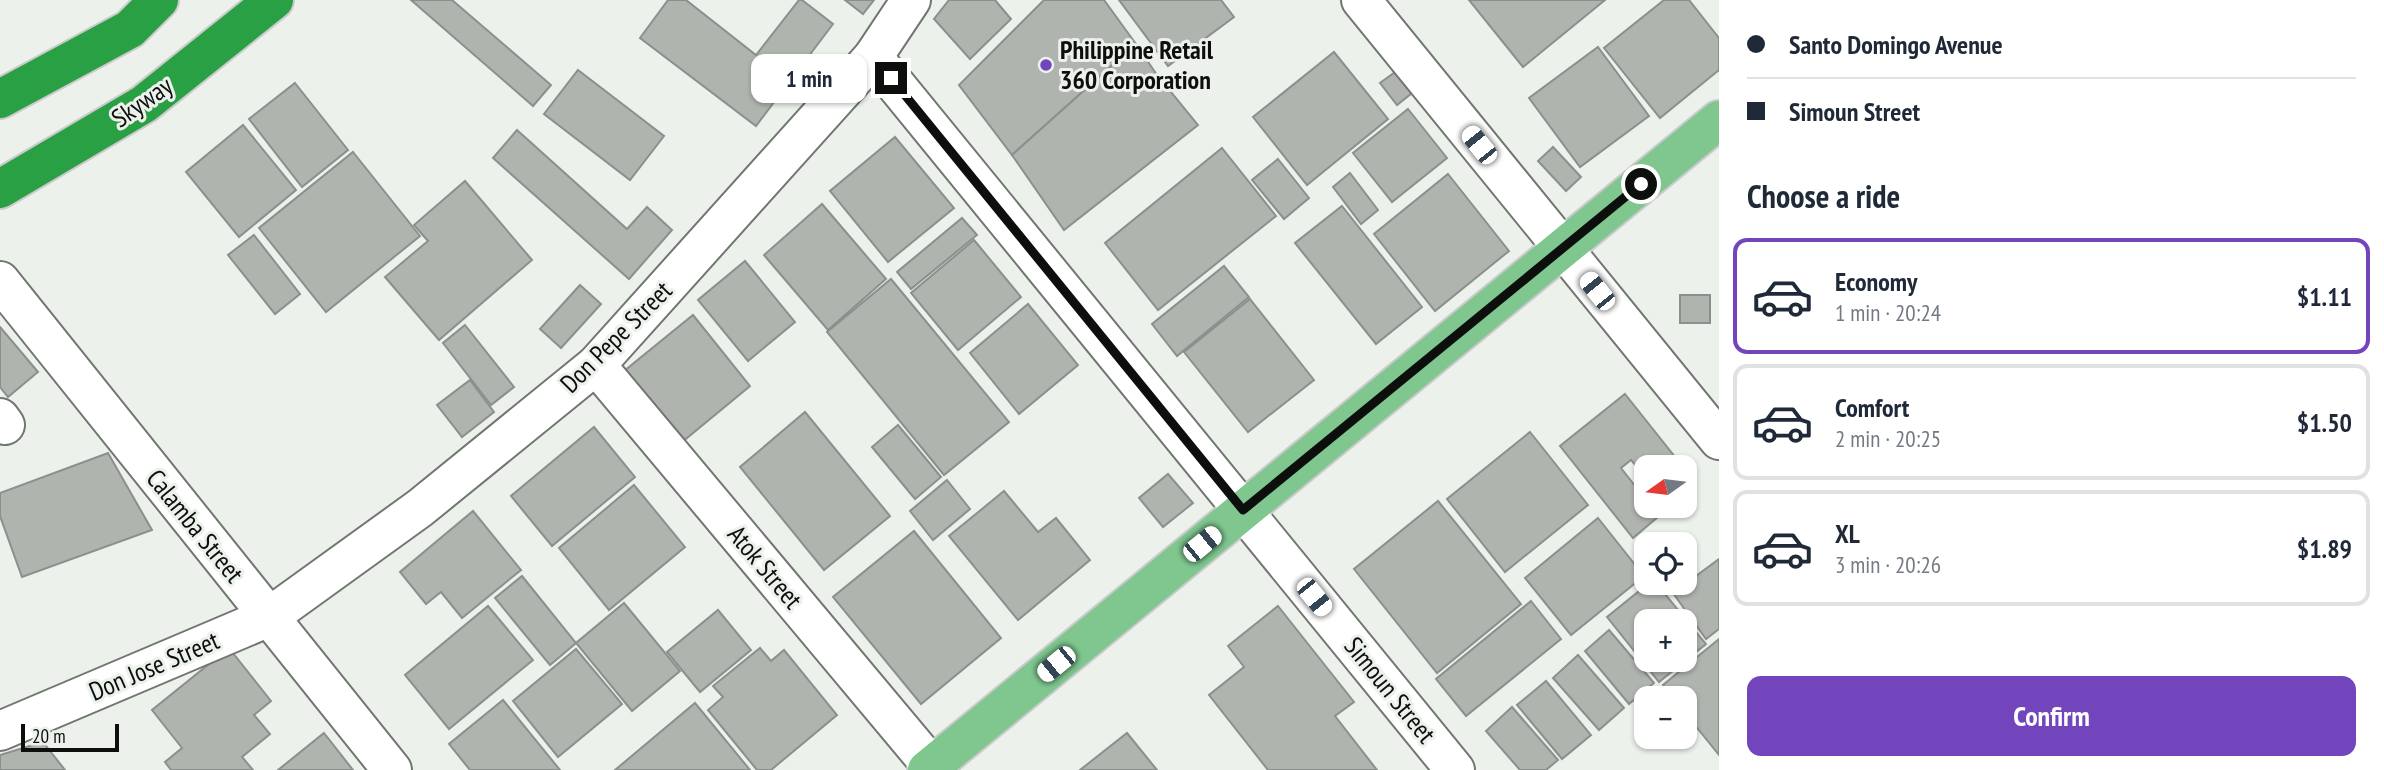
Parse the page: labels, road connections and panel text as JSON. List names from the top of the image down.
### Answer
{
  "streets": {
    "highway": ["Skyway"],
    "street": [
      "Don Pepe Street",
      "Calamba Street",
      "Atok Street",
      "Don Jose Street",
      "Simoun Street"
    ]
  },
  "crossings": [
    ["Don Pepe Street", "Calamba Street"],
    ["Don Pepe Street", "Atok Street"],
    ["Don Pepe Street", "Don Jose Street"],
    ["Don Pepe Street", "Simoun Street"],
    ["Calamba Street", "Don Jose Street"]
  ],
  "places": ["Philippine Retail 360 Corporation"],
  "scale_bar": "20 m",
  "north": "left",
  "page": {
    "banner": ["Santo Domingo Avenue", "Simoun Street"],
    "bubble": "1 min",
    "heading": "Choose a ride",
    "list": [
      {
        "name": "Economy",
        "note": "1 min · 20:24",
        "value": "$1.11"
      },
      {
        "name": "Comfort",
        "note": "2 min · 20:25",
        "value": "$1.50"
      },
      {
        "name": "XL",
        "note": "3 min · 20:26",
        "value": "$1.89"
      }
    ],
    "map_buttons": ["+", "−"],
    "buttons": "Confirm",
    "scale": "20 m"
  }
}
